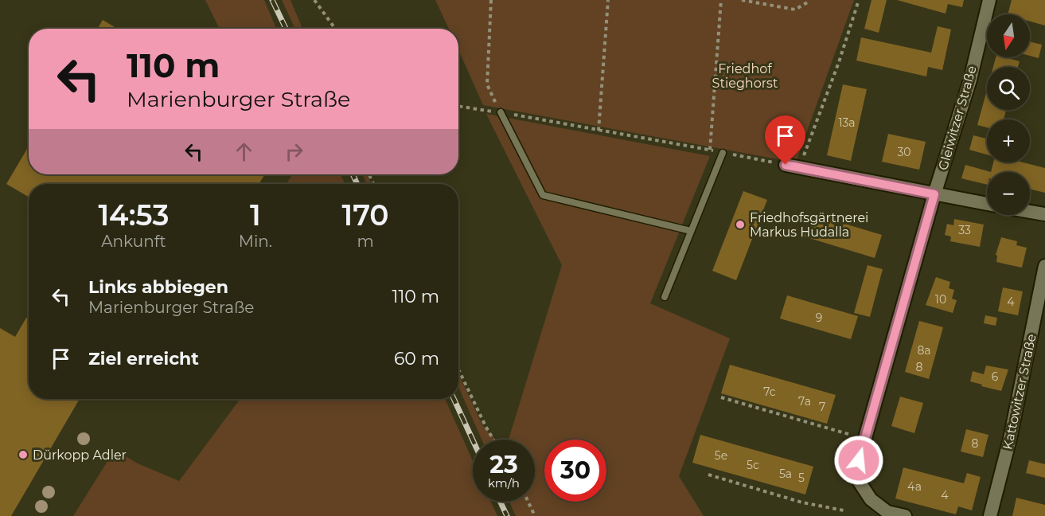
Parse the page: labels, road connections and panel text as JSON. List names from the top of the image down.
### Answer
{
  "streets": {
    "street": ["Gleiwitzer Straße", "Kattowitzer Straße"]
  },
  "parks": ["Friedhof Stieghorst"],
  "places": ["Friedhofsgärtnerei Markus Hudalla", "Dürkopp Adler"],
  "house_numbers": [
    "13a",
    "30",
    "33",
    "10",
    "4",
    "9",
    "8a",
    "8",
    "6",
    "7c",
    "7a",
    "7",
    "8",
    "5e",
    "5c",
    "5a",
    "5",
    "4a",
    "4"
  ],
  "north": "bottom",
  "page": {
    "map_buttons": ["+", "−"],
    "turn": ["110 m", "Marienburger Straße"],
    "eta": [
      "14:53",
      "Ankunft",
      "1",
      "Min.",
      "170",
      "m"
    ],
    "list": [
      {
        "name": "Links abbiegen",
        "note": "Marienburger Straße",
        "value": "110 m"
      },
      {
        "name": "Ziel erreicht",
        "value": "60 m"
      }
    ],
    "speed": "23 km/h",
    "limit": "30"
  }
}
